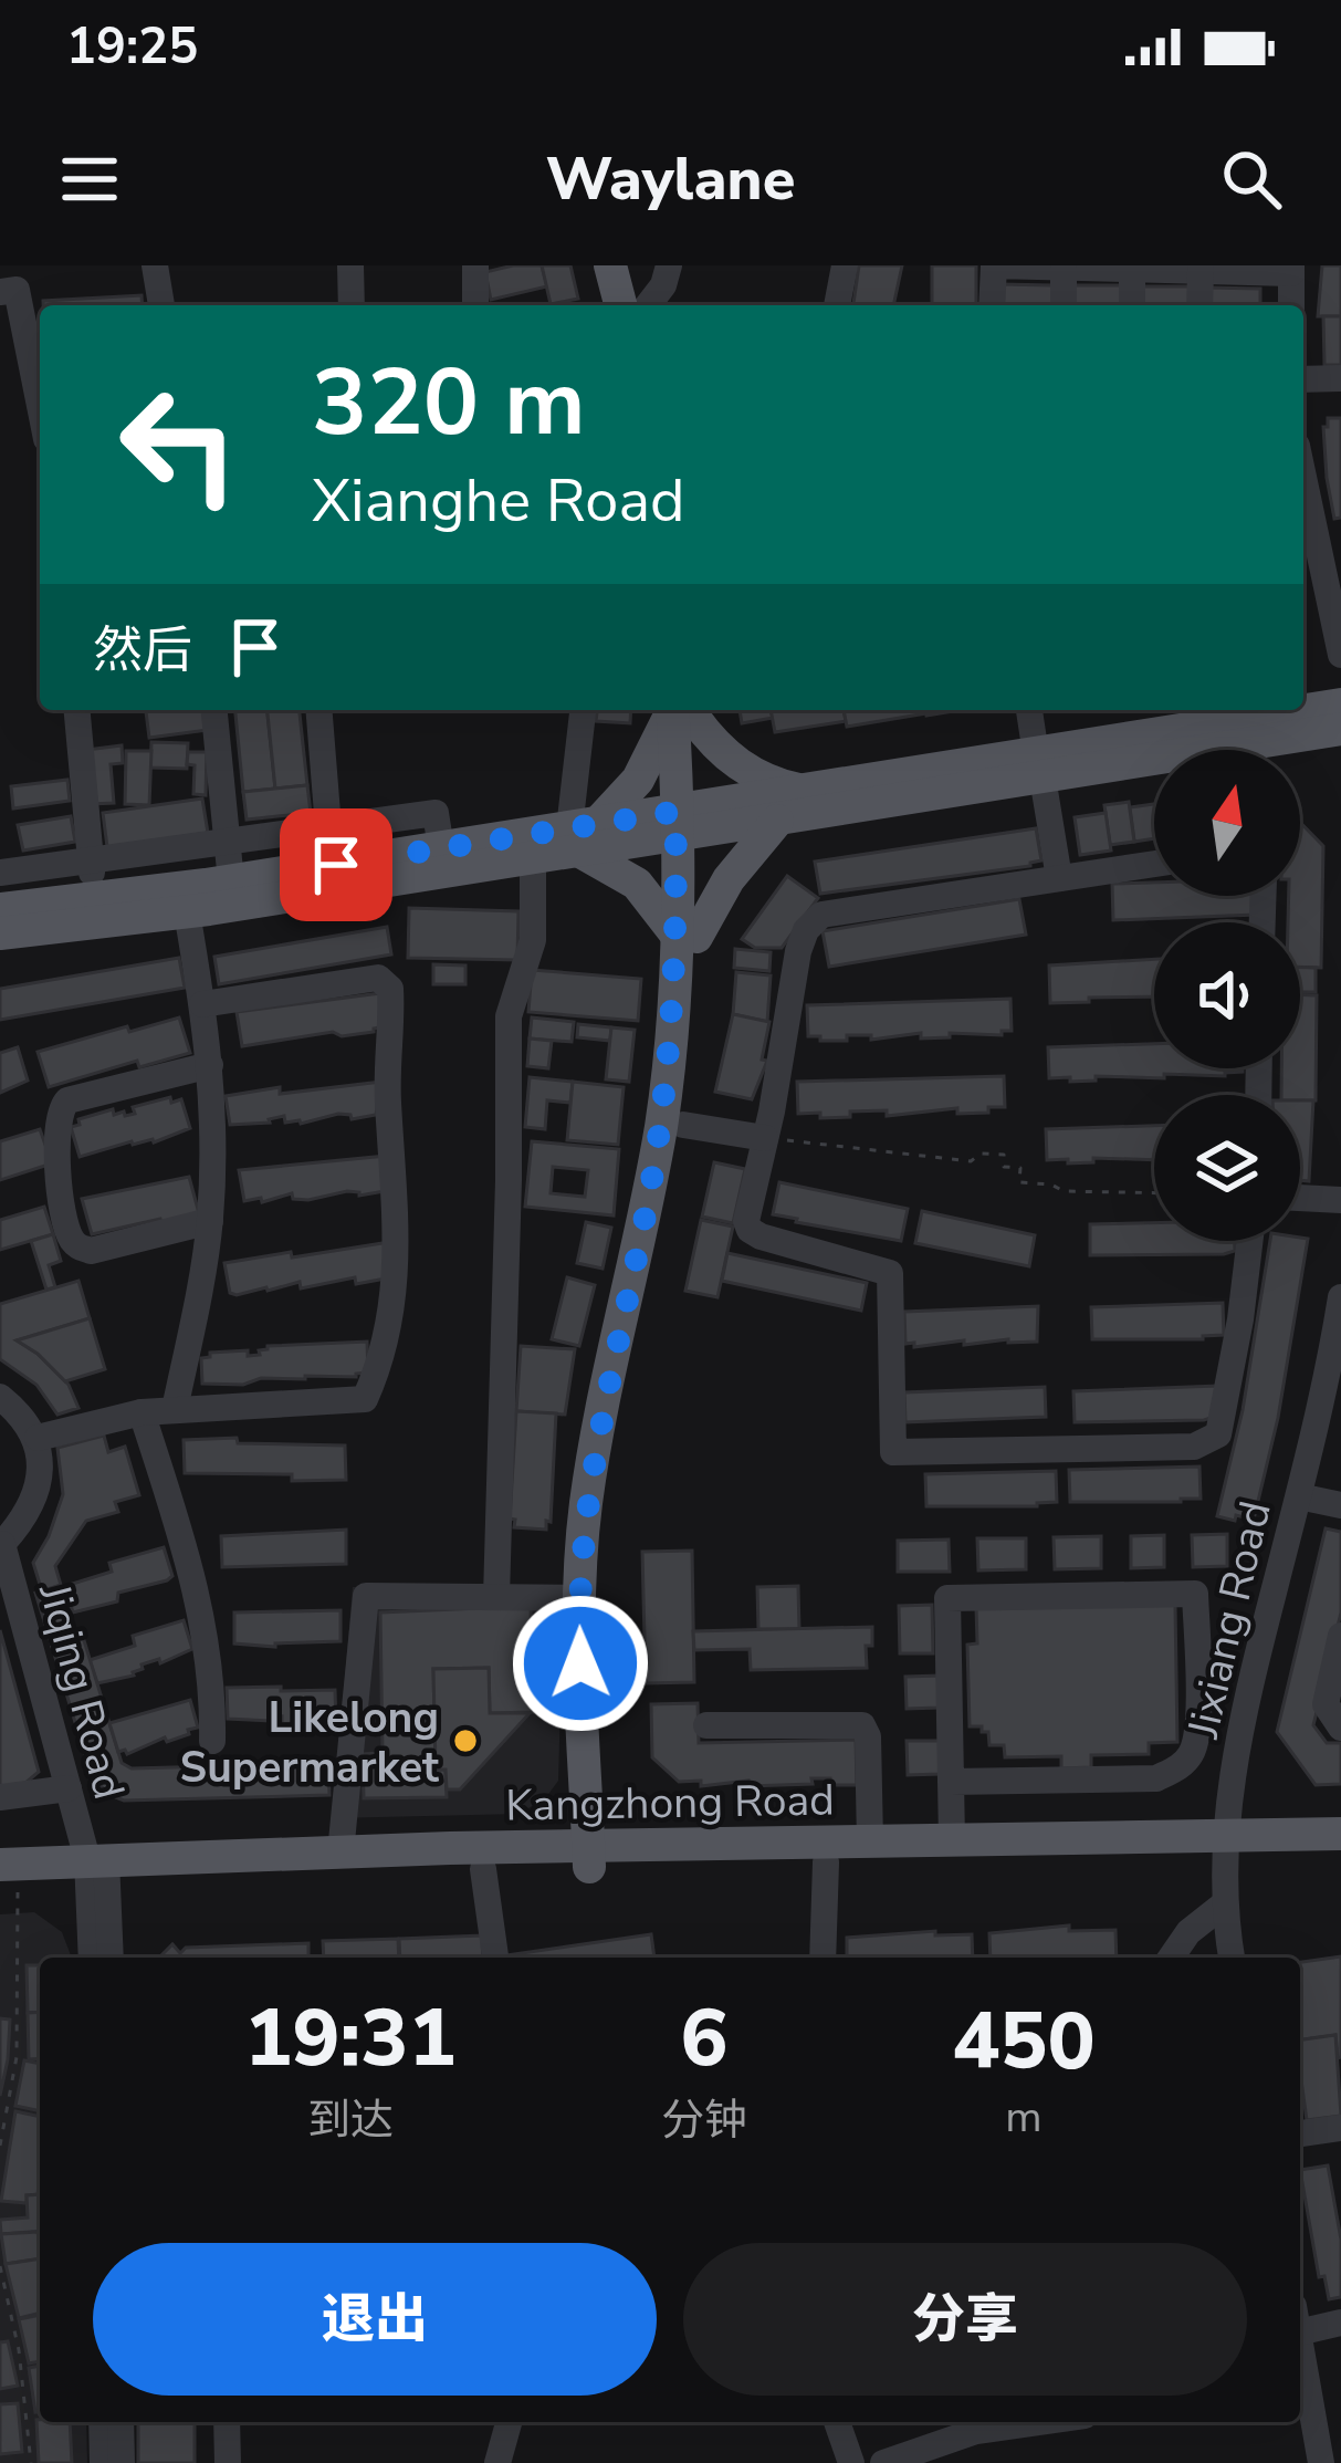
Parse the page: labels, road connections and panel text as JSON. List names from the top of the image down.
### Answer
{
  "streets": {
    "main road": ["Kangzhong Road"],
    "street": ["Jixiang Road", "Jiqing Road"]
  },
  "crossings": [
    ["Jixiang Road", "Kangzhong Road"],
    ["Jiqing Road", "Kangzhong Road"]
  ],
  "places": ["Likelong Supermarket"],
  "north": "top",
  "page": {
    "status": "19:25",
    "header": "Waylane",
    "turn": ["320 m", "Xianghe Road"],
    "then": "然后",
    "eta": [
      "19:31",
      "到达",
      "6",
      "分钟",
      "450",
      "m"
    ],
    "buttons": ["退出", "分享"]
  }
}
